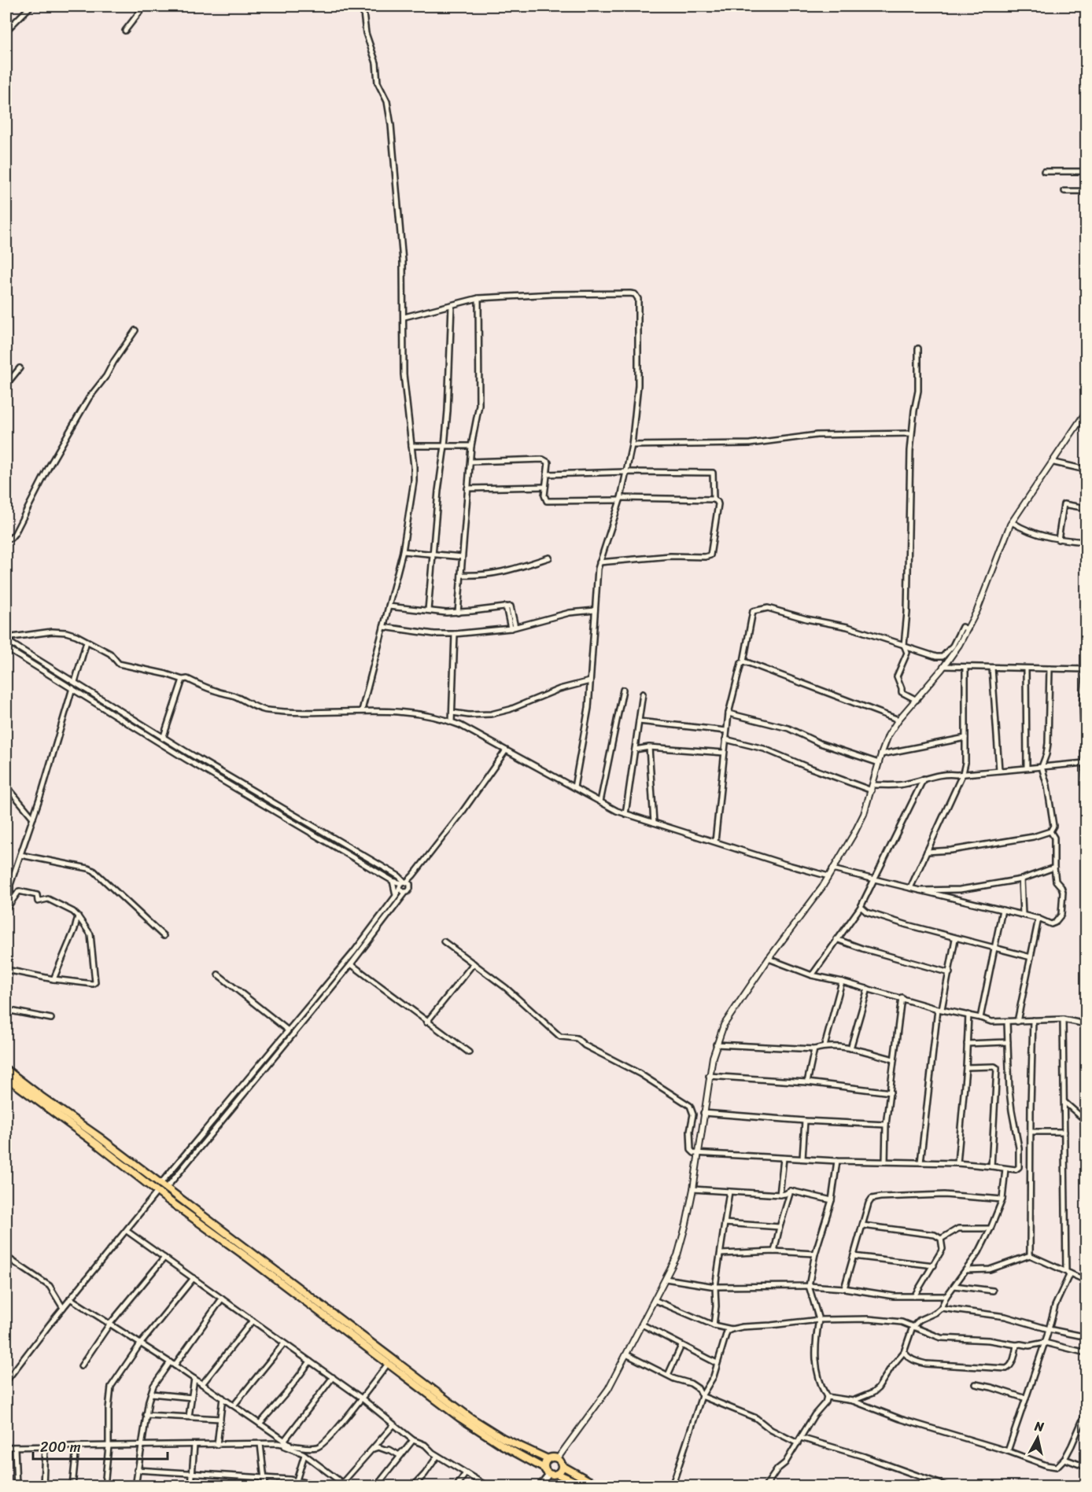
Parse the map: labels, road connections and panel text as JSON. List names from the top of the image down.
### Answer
{
  "scale_bar": "200 m",
  "north": "top"
}
